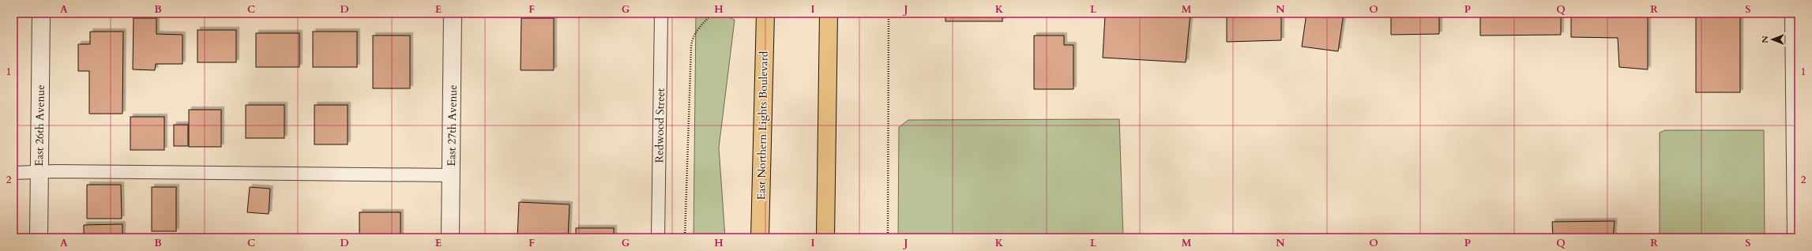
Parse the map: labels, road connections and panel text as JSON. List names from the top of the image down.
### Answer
{
  "streets": {
    "main road": ["East Northern Lights Boulevard"],
    "street": ["East 26th Avenue", "East 27th Avenue"],
    "lane": ["Redwood Street"]
  },
  "north": "left",
  "grid": {
    "columns": [
      "A",
      "B",
      "C",
      "D",
      "E",
      "F",
      "G",
      "H",
      "I",
      "J",
      "K",
      "L",
      "M",
      "N",
      "O",
      "P",
      "Q",
      "R",
      "S"
    ],
    "rows": ["1", "2"]
  }
}
